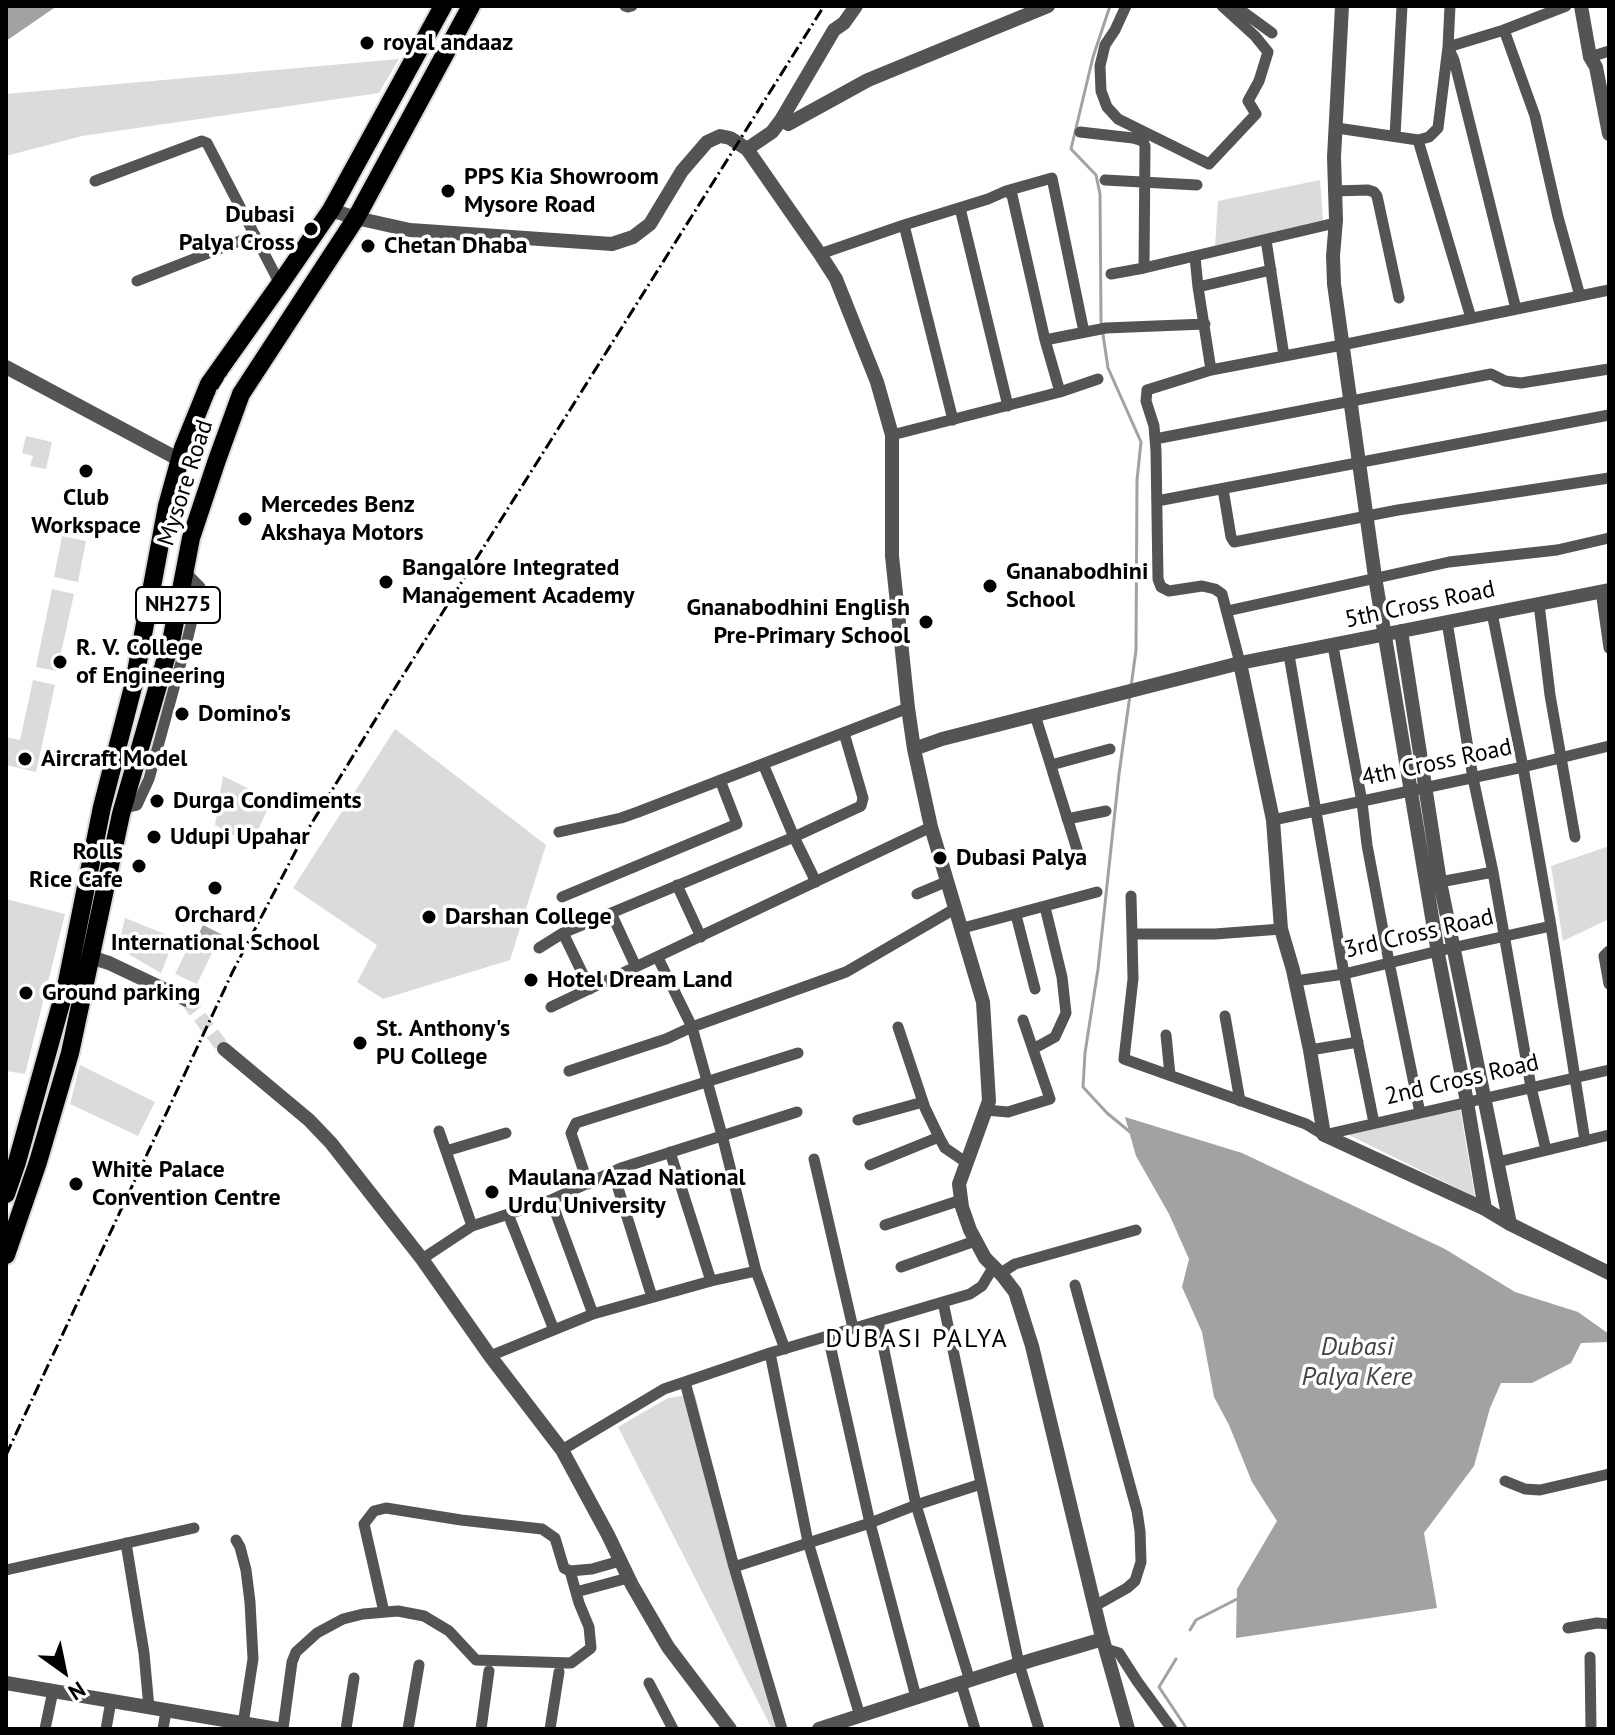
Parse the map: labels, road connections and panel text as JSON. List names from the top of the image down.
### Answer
{
  "streets": {
    "highway": ["Mysore Road", "NH275"],
    "street": [
      "5th Cross Road",
      "4th Cross Road",
      "3rd Cross Road",
      "2nd Cross Road"
    ]
  },
  "districts": ["DUBASI PALYA"],
  "water": ["Dubasi Palya Kere"],
  "places": [
    "royal andaaz",
    "PPS Kia Showroom Mysore Road",
    "Dubasi Palya Cross",
    "Chetan Dhaba",
    "Club Workspace",
    "Mercedes Benz Akshaya Motors",
    "Bangalore Integrated Management Academy",
    "Gnanabodhini School",
    "Gnanabodhini English Pre-Primary School",
    "R. V. College of Engineering",
    "Domino's",
    "Aircraft Model",
    "Durga Condiments",
    "Udupi Upahar",
    "Dubasi Palya",
    "Rolls Rice Cafe",
    "Orchard International School",
    "Darshan College",
    "Hotel Dream Land",
    "Ground parking",
    "St. Anthony's PU College",
    "White Palace Convention Centre",
    "Maulana Azad National Urdu University"
  ],
  "north": "bottom right"
}
